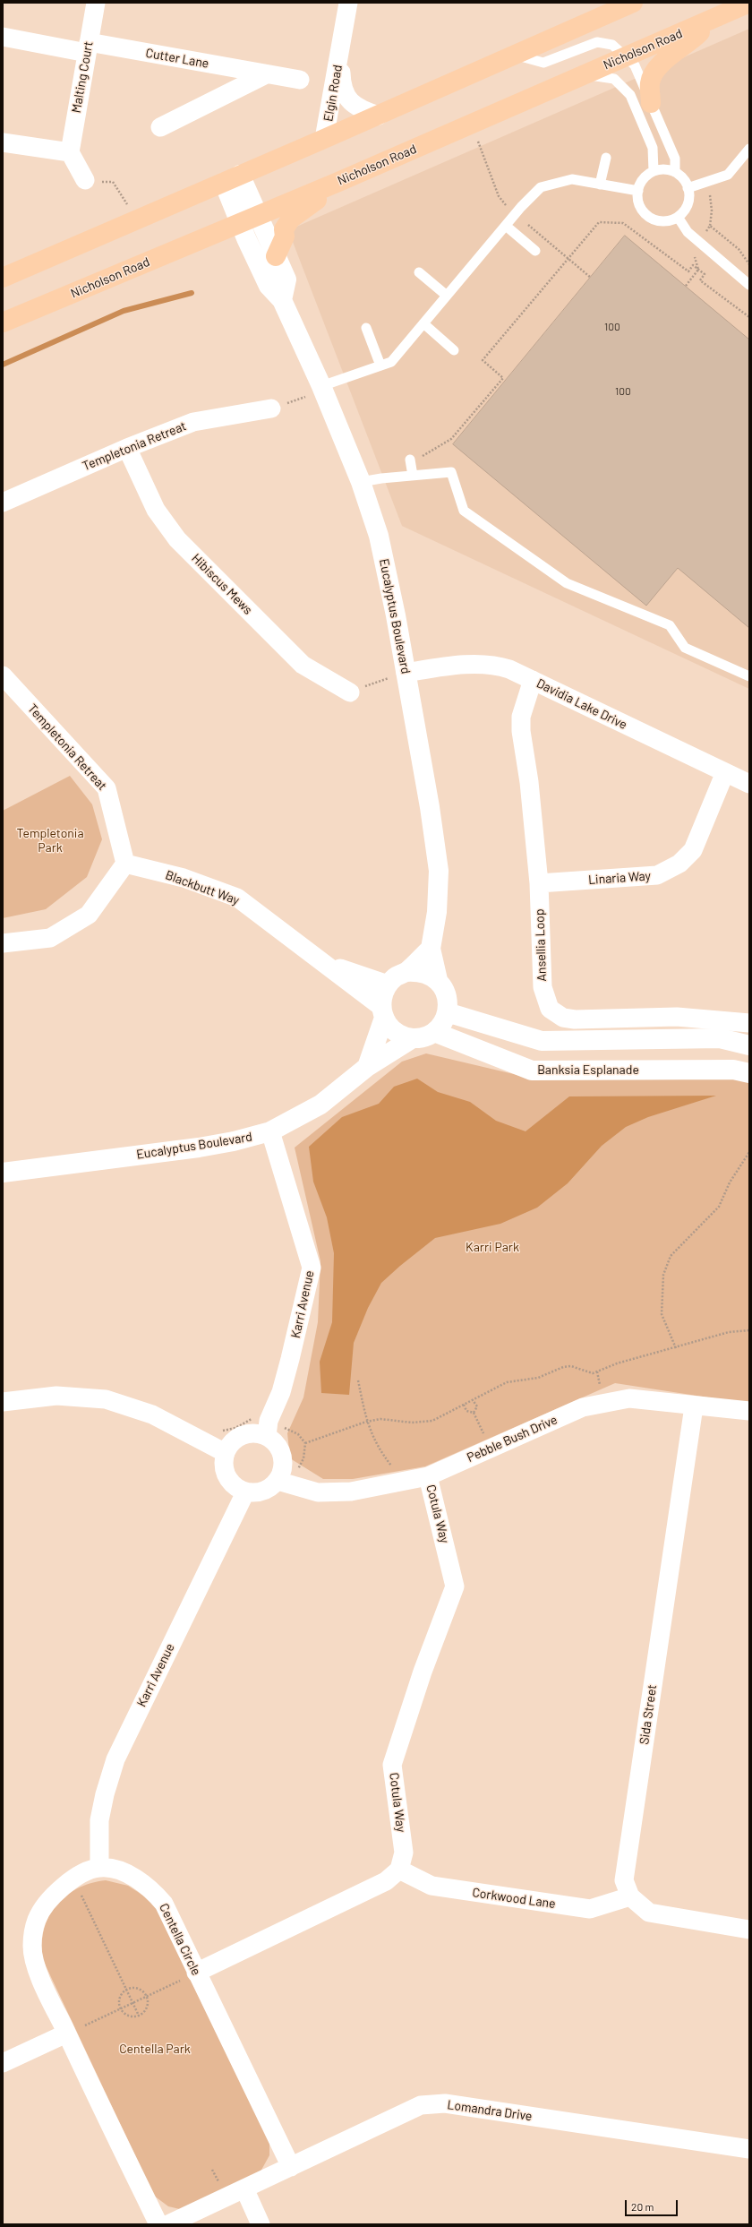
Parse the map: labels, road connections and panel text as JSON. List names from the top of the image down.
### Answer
{
  "streets": {
    "main road": ["Nicholson Road"],
    "street": [
      "Cutter Lane",
      "Malting Court",
      "Elgin Road",
      "Templetonia Retreat",
      "Hibiscus Mews",
      "Eucalyptus Boulevard",
      "Davidia Lake Drive",
      "Linaria Way",
      "Blackbutt Way",
      "Ansellia Loop",
      "Banksia Esplanade",
      "Karri Avenue",
      "Pebble Bush Drive",
      "Cotula Way",
      "Sida Street",
      "Corkwood Lane",
      "Centella Circle",
      "Lomandra Drive"
    ]
  },
  "crossings": [
    ["Nicholson Road", "Eucalyptus Boulevard"],
    ["Cutter Lane", "Malting Court"],
    ["Templetonia Retreat", "Hibiscus Mews"],
    ["Templetonia Retreat", "Blackbutt Way"],
    ["Eucalyptus Boulevard", "Davidia Lake Drive"],
    ["Eucalyptus Boulevard", "Blackbutt Way"],
    ["Eucalyptus Boulevard", "Banksia Esplanade"],
    ["Eucalyptus Boulevard", "Karri Avenue"],
    ["Davidia Lake Drive", "Linaria Way"],
    ["Davidia Lake Drive", "Ansellia Loop"],
    ["Linaria Way", "Ansellia Loop"],
    ["Blackbutt Way", "Banksia Esplanade"],
    ["Karri Avenue", "Pebble Bush Drive"],
    ["Karri Avenue", "Centella Circle"],
    ["Pebble Bush Drive", "Cotula Way"],
    ["Pebble Bush Drive", "Sida Street"],
    ["Cotula Way", "Corkwood Lane"],
    ["Sida Street", "Corkwood Lane"],
    ["Centella Circle", "Lomandra Drive"]
  ],
  "parks": ["Templetonia Park", "Karri Park", "Centella Park"],
  "house_numbers": ["100", "100"],
  "scale_bar": "20 m"
}
